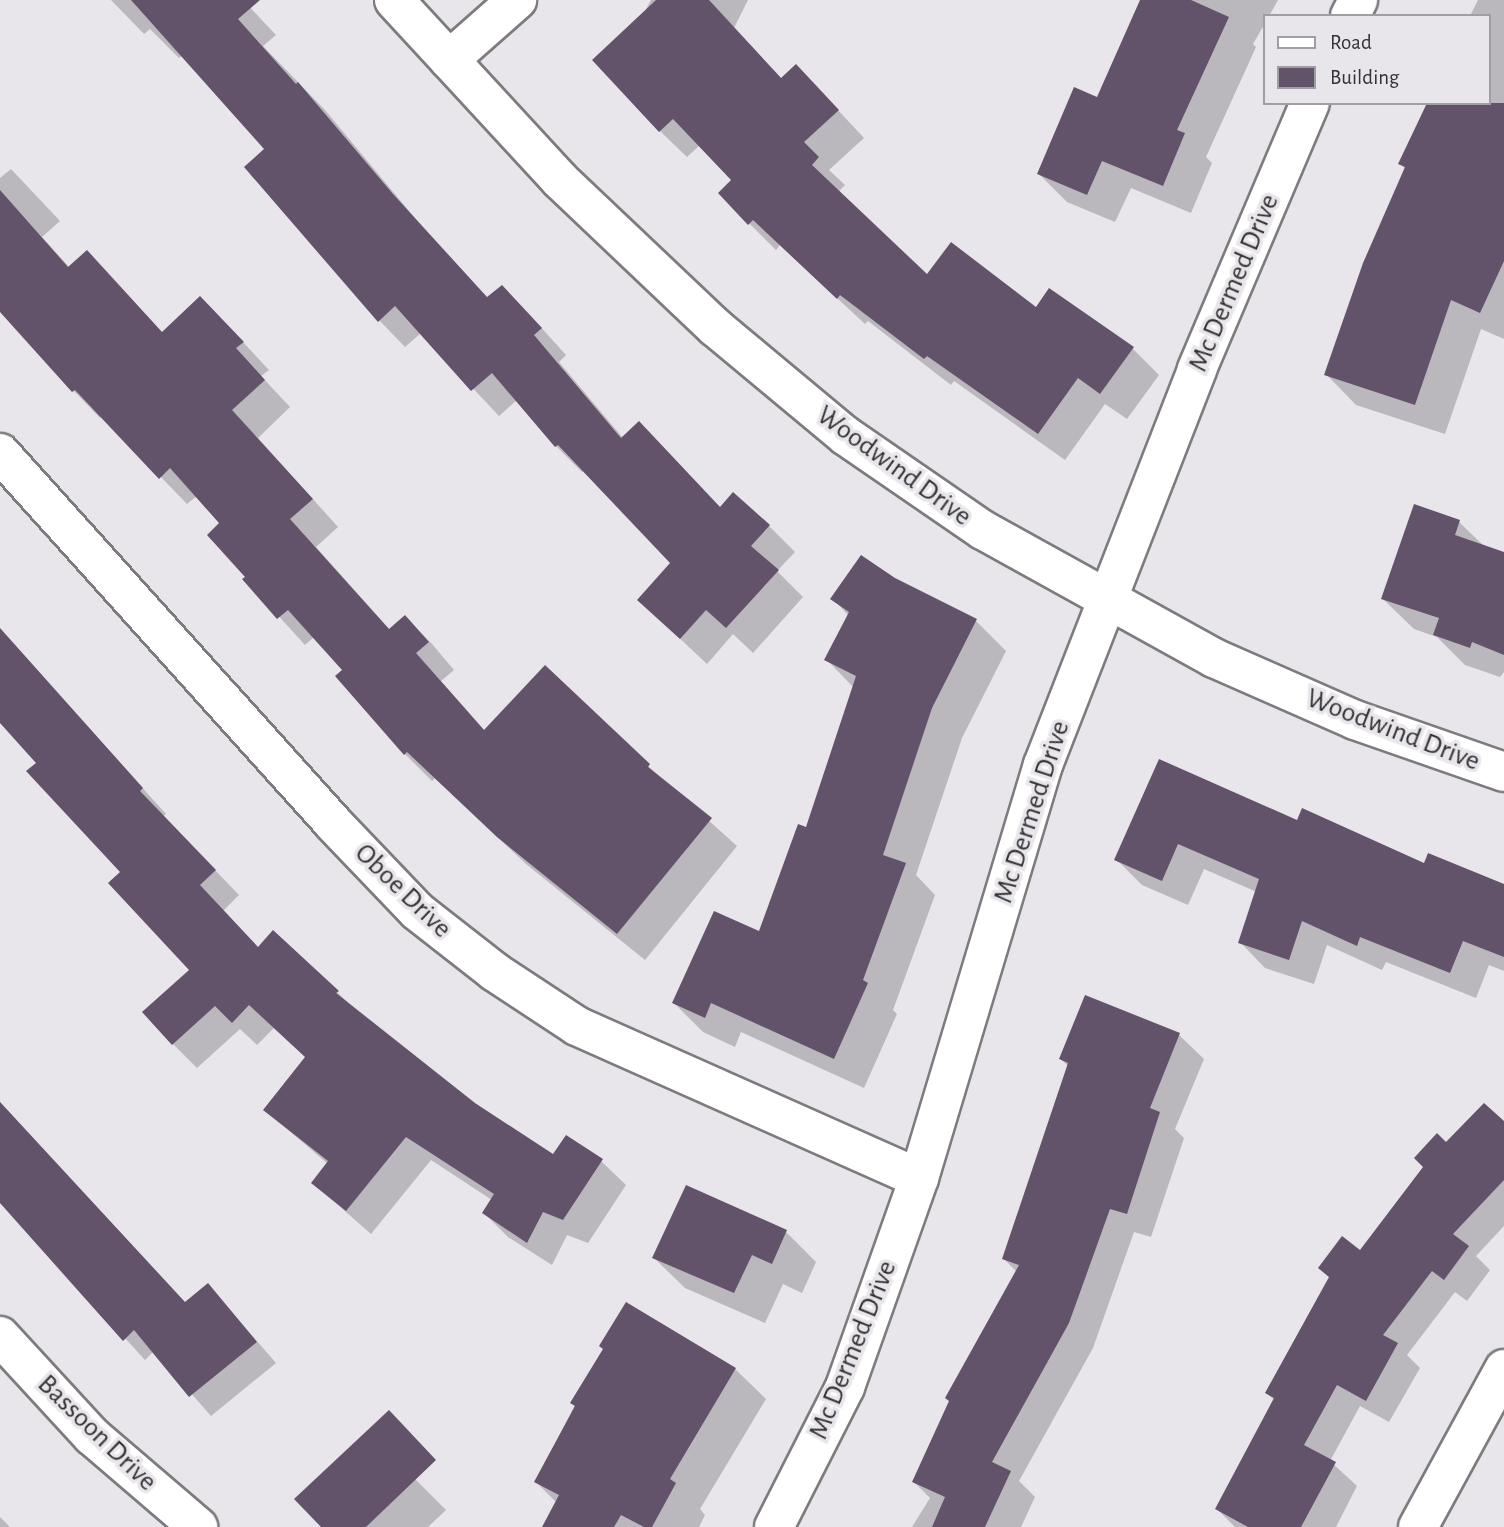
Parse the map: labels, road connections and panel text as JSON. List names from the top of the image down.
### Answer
{
  "streets": {
    "street": [
      "Mc Dermed Drive",
      "Woodwind Drive",
      "Oboe Drive",
      "Bassoon Drive"
    ]
  },
  "crossings": [
    ["Mc Dermed Drive", "Woodwind Drive"],
    ["Mc Dermed Drive", "Oboe Drive"]
  ],
  "legend": ["Road", "Building"]
}
